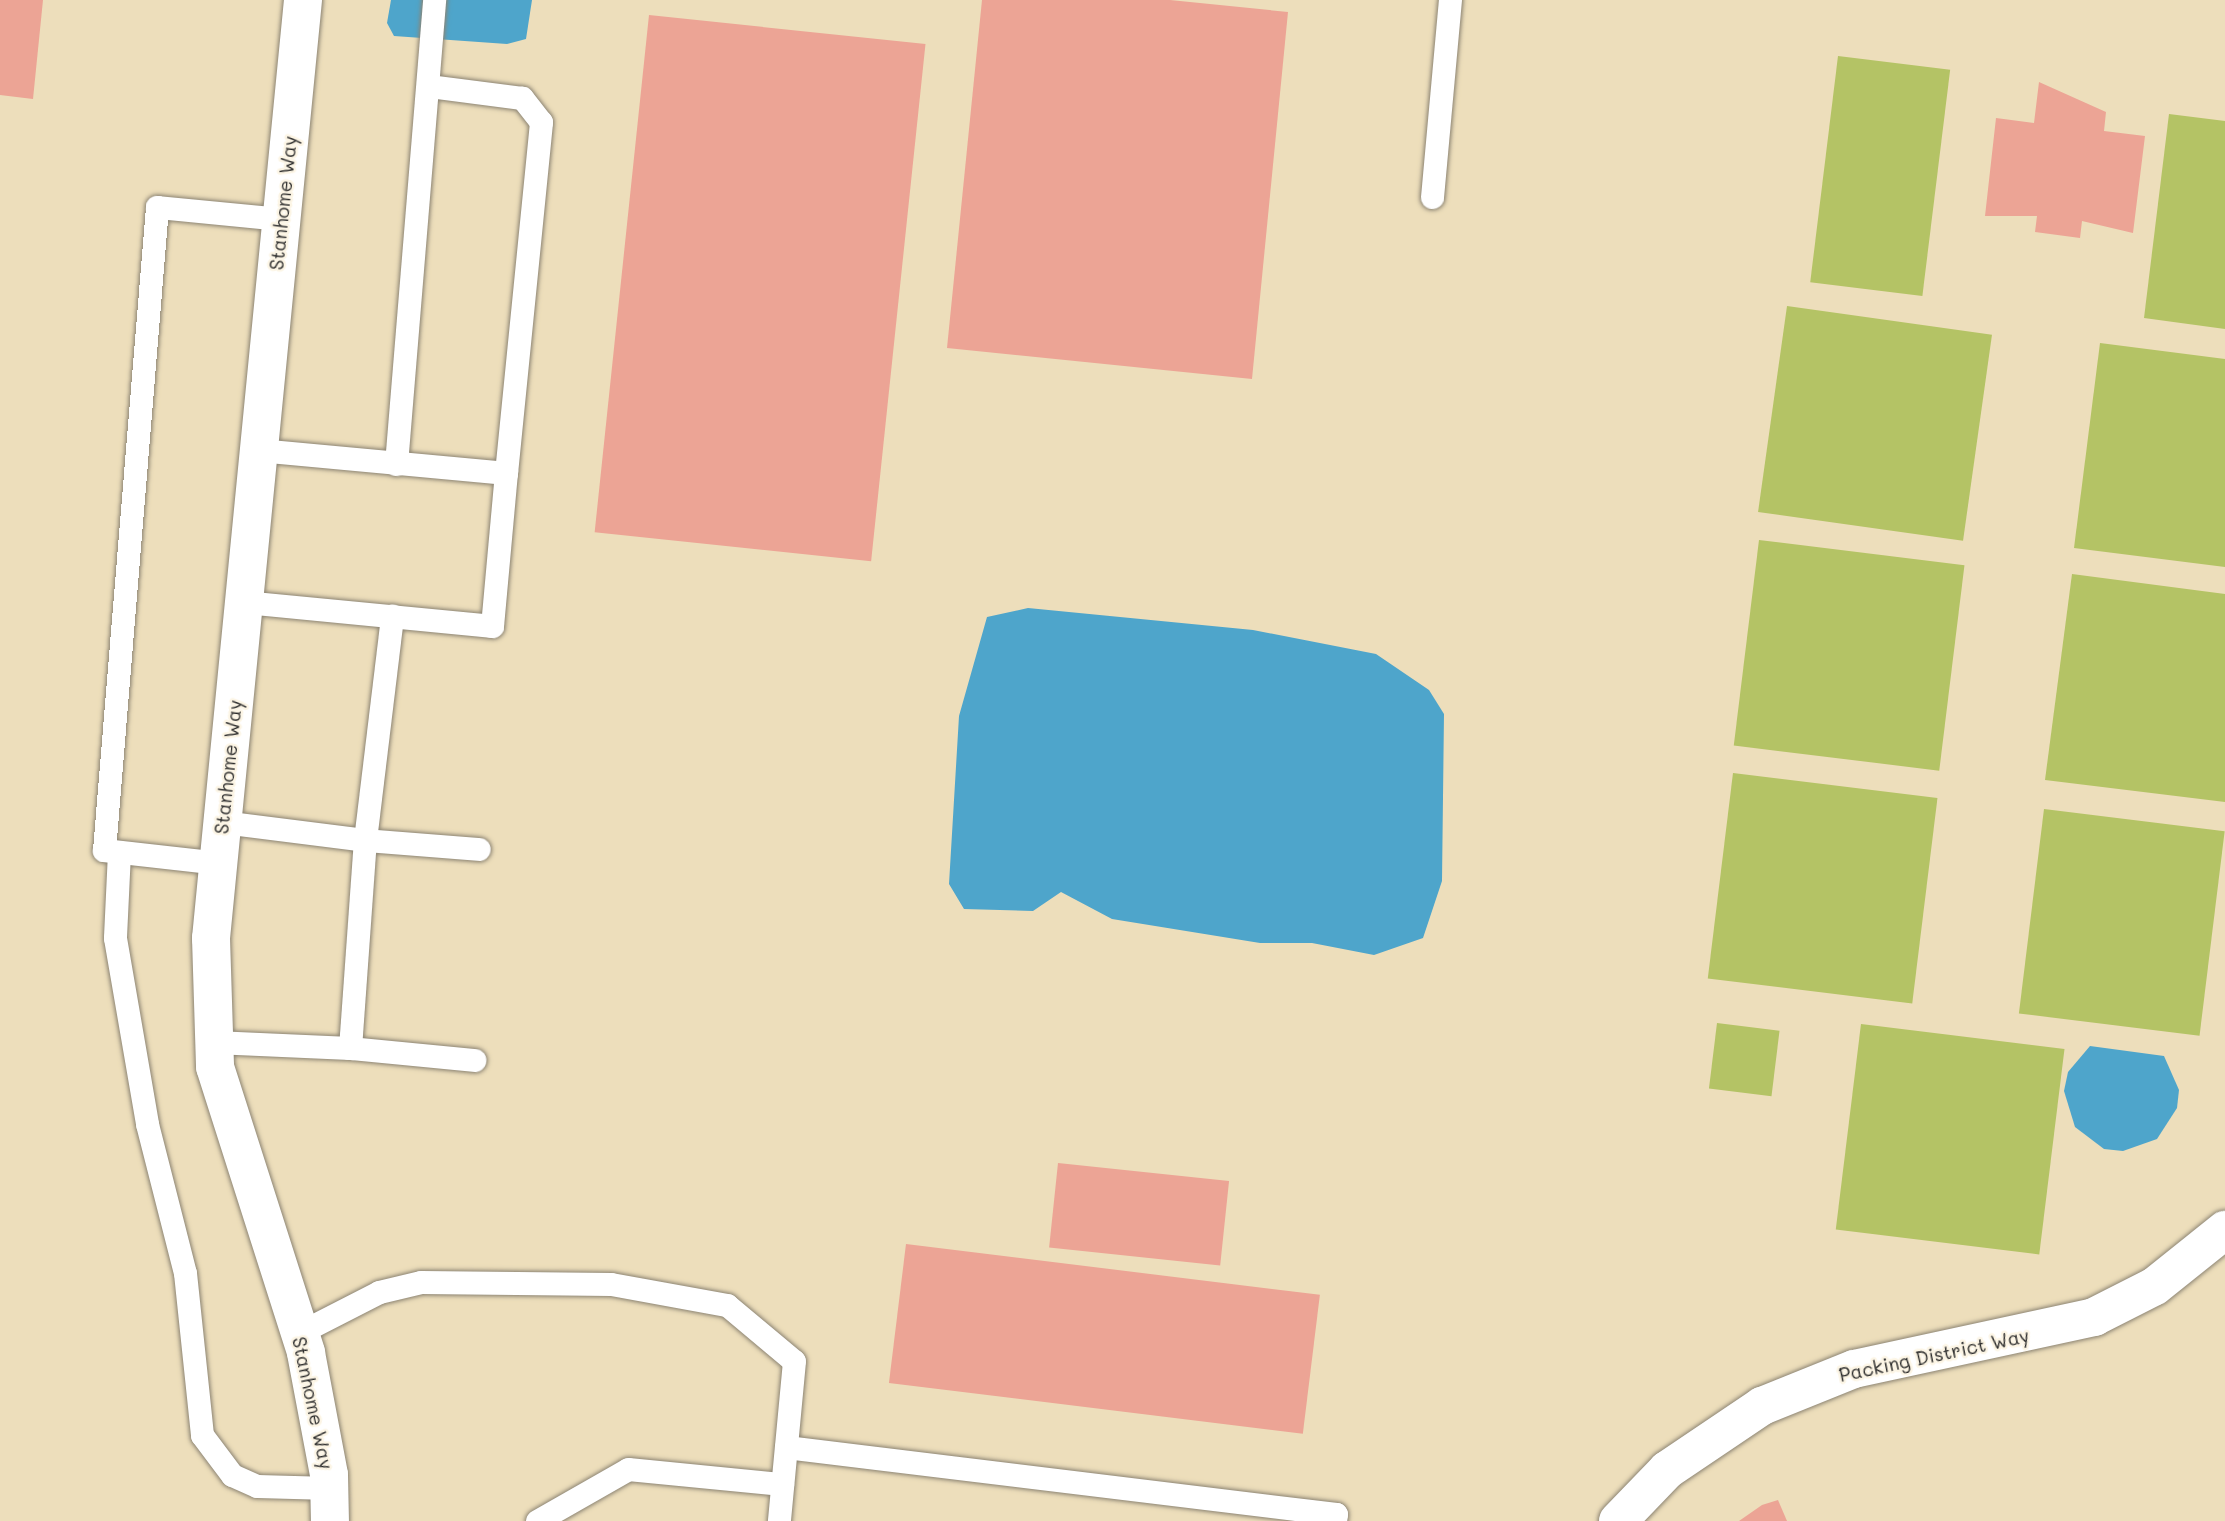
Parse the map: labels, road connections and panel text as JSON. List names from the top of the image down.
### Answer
{
  "streets": {
    "street": ["Stanhome Way", "Packing District Way"]
  }
}
